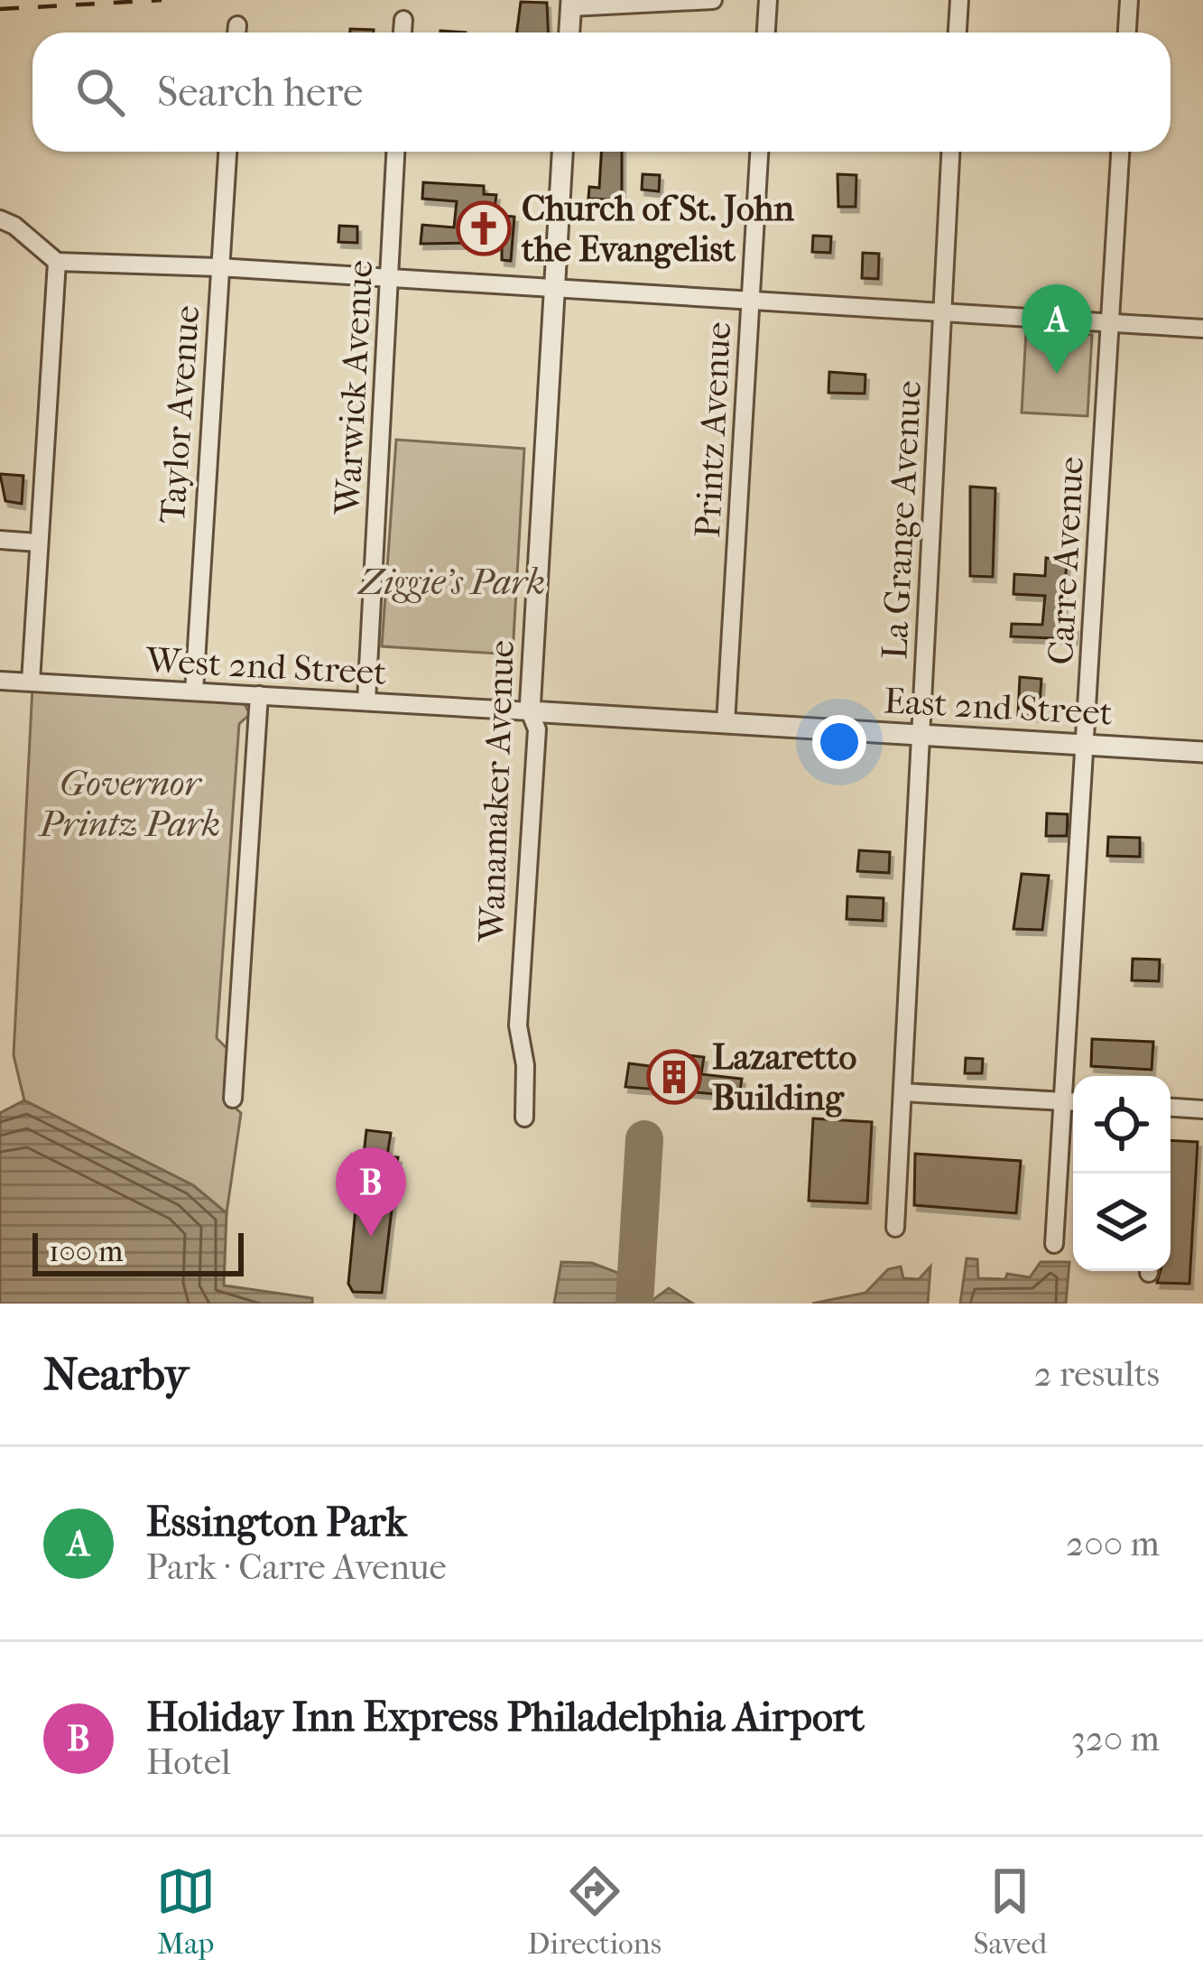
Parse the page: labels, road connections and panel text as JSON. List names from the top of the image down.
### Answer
{
  "streets": {
    "street": [
      "Warwick Avenue",
      "Taylor Avenue",
      "Printz Avenue",
      "La Grange Avenue",
      "Carre Avenue",
      "West 2nd Street",
      "East 2nd Street",
      "Wanamaker Avenue"
    ]
  },
  "crossings": [
    ["Warwick Avenue", "West 2nd Street"],
    ["Taylor Avenue", "West 2nd Street"],
    ["Printz Avenue", "East 2nd Street"],
    ["La Grange Avenue", "East 2nd Street"],
    ["Carre Avenue", "East 2nd Street"],
    ["West 2nd Street", "East 2nd Street"],
    ["West 2nd Street", "Wanamaker Avenue"],
    ["East 2nd Street", "Wanamaker Avenue"]
  ],
  "parks": ["Ziggie's Park", "Governor Printz Park"],
  "places": {
    "church": ["Church of St. John the Evangelist"],
    "building": ["Lazaretto Building"]
  },
  "scale_bar": "100 m",
  "page": {
    "search": "Search here",
    "pins": ["A", "B"],
    "scale": "100 m",
    "heading": ["Nearby", "2 results"],
    "list": [
      {
        "mark": "A",
        "name": "Essington Park",
        "note": "Park · Carre Avenue",
        "value": "200 m"
      },
      {
        "mark": "B",
        "name": "Holiday Inn Express Philadelphia Airport",
        "note": "Hotel",
        "value": "320 m"
      }
    ],
    "nav": ["Map", "Directions", "Saved"]
  }
}
